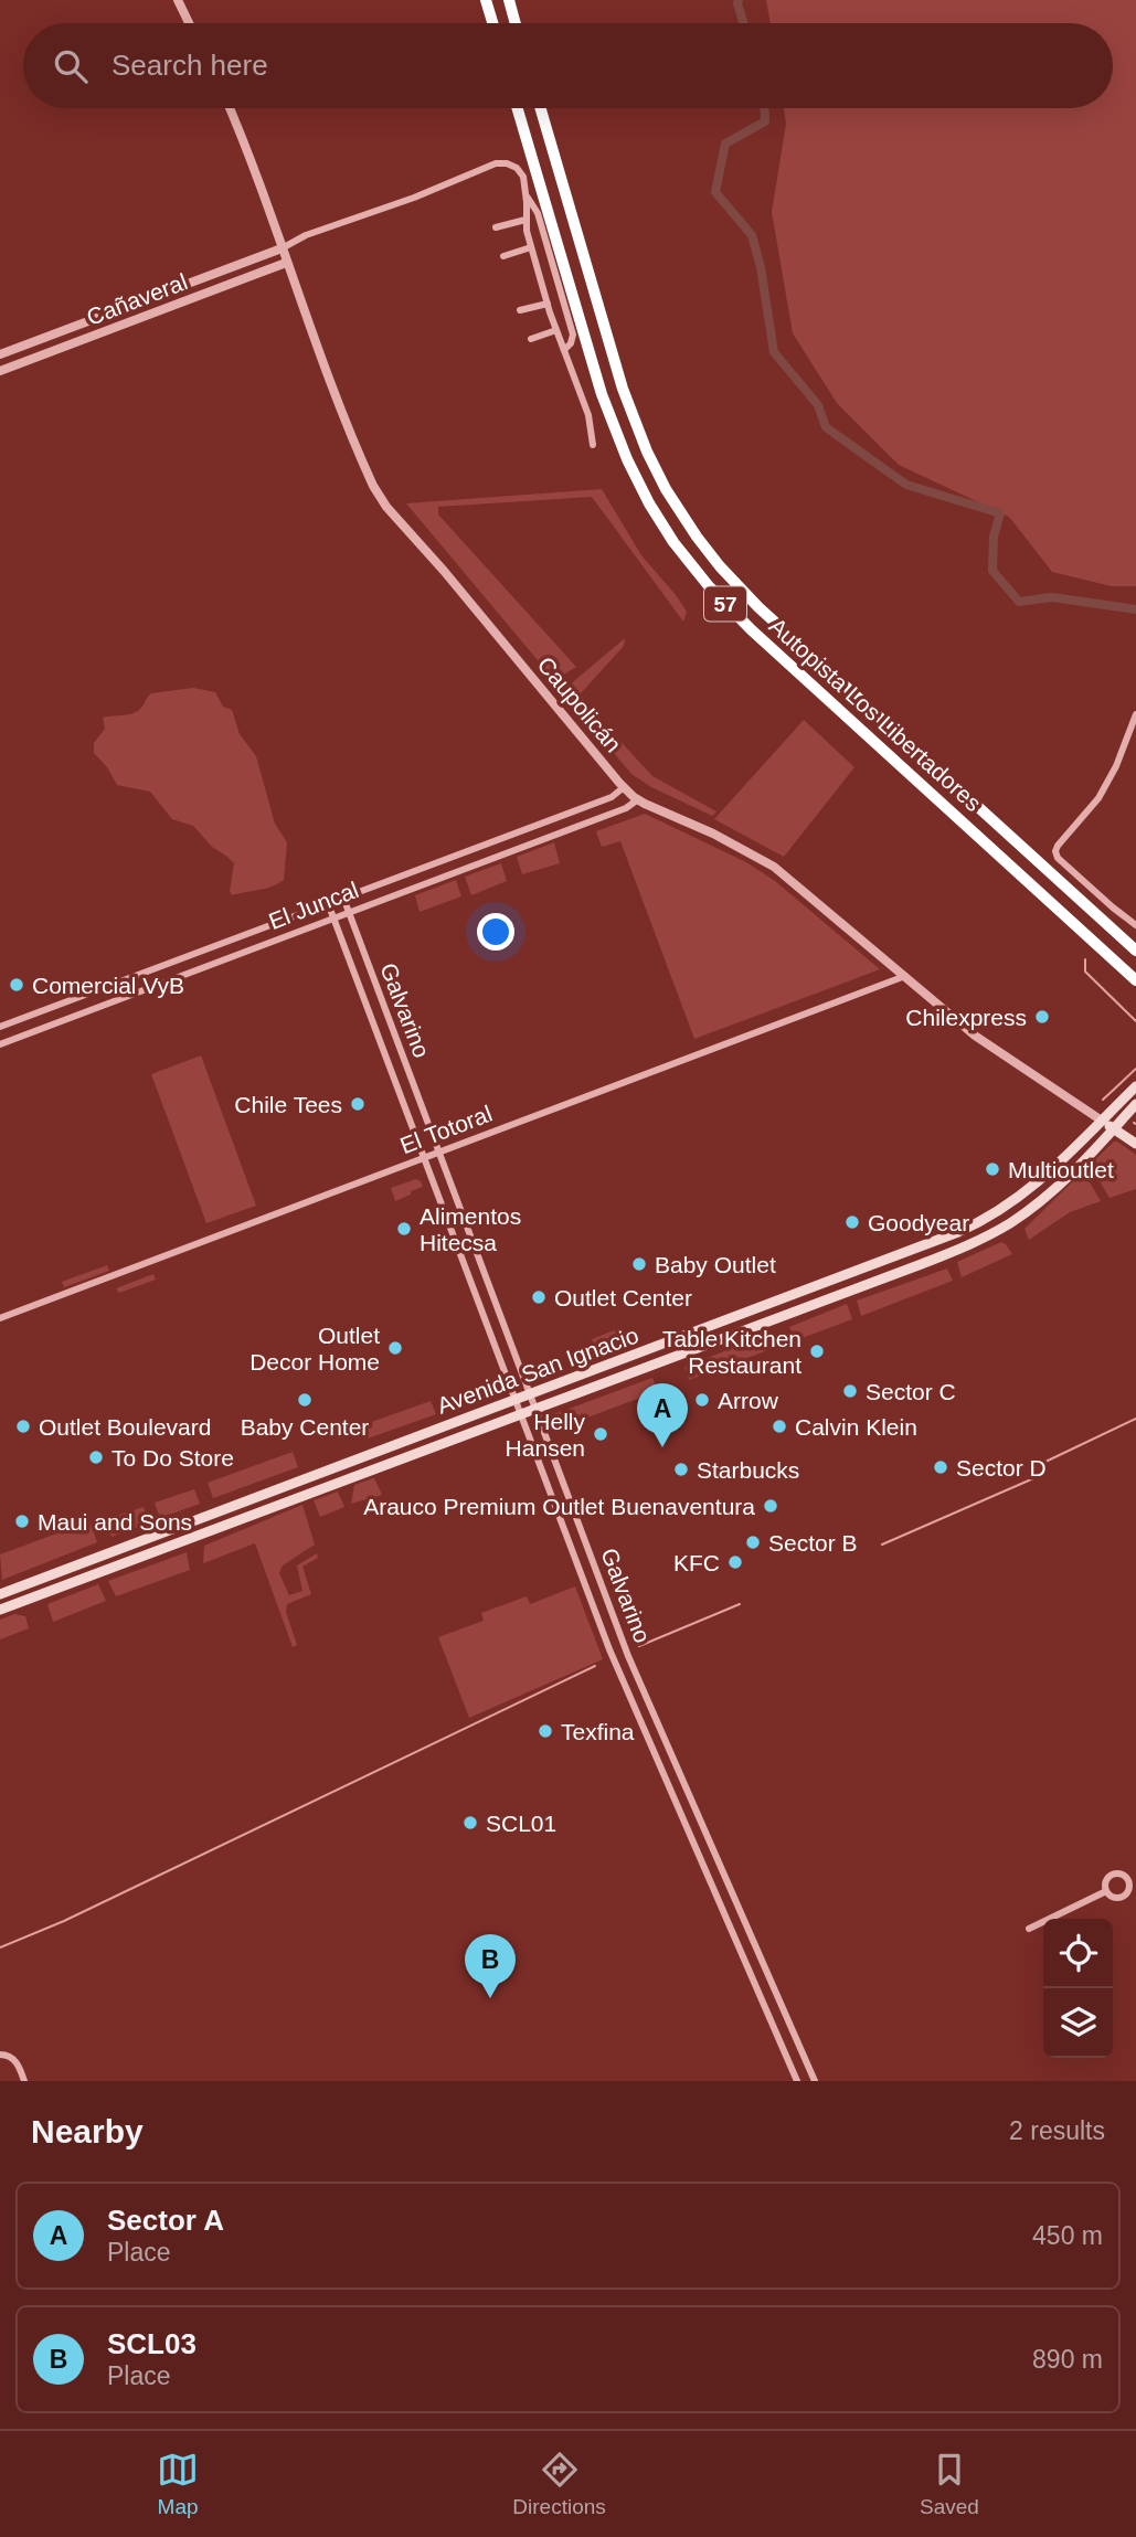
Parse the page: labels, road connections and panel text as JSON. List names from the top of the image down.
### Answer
{
  "streets": {
    "highway": ["57", "Autopista Los Libertadores"],
    "main road": ["Caupolicán", "Avenida San Ignacio"],
    "street": [
      "Cañaveral",
      "El Juncal",
      "Galvarino",
      "El Totoral"
    ]
  },
  "crossings": [
    ["Cañaveral", "Caupolicán"],
    ["Caupolicán", "El Juncal"],
    ["Caupolicán", "El Totoral"],
    ["Caupolicán", "Avenida San Ignacio"],
    ["El Juncal", "Galvarino"],
    ["Galvarino", "El Totoral"],
    ["Galvarino", "Avenida San Ignacio"]
  ],
  "places": [
    "Comercial VyB",
    "Chilexpress",
    "Chile Tees",
    "Multioutlet",
    "Goodyear",
    "Alimentos Hitecsa",
    "Baby Outlet",
    "Outlet Center",
    "Outlet Decor Home",
    "Table Kitchen Restaurant",
    "Sector C",
    "Baby Center",
    "Arrow",
    "Outlet Boulevard",
    "Calvin Klein",
    "Helly Hansen",
    "To Do Store",
    "Sector D",
    "Starbucks",
    "Arauco Premium Outlet Buenaventura",
    "Maui and Sons",
    "Sector B",
    "KFC",
    "Texfina",
    "SCL01"
  ],
  "page": {
    "search": "Search here",
    "pins": ["A", "B"],
    "heading": ["Nearby", "2 results"],
    "list": [
      {
        "mark": "A",
        "name": "Sector A",
        "note": "Place",
        "value": "450 m"
      },
      {
        "mark": "B",
        "name": "SCL03",
        "note": "Place",
        "value": "890 m"
      }
    ],
    "nav": ["Map", "Directions", "Saved"]
  }
}
